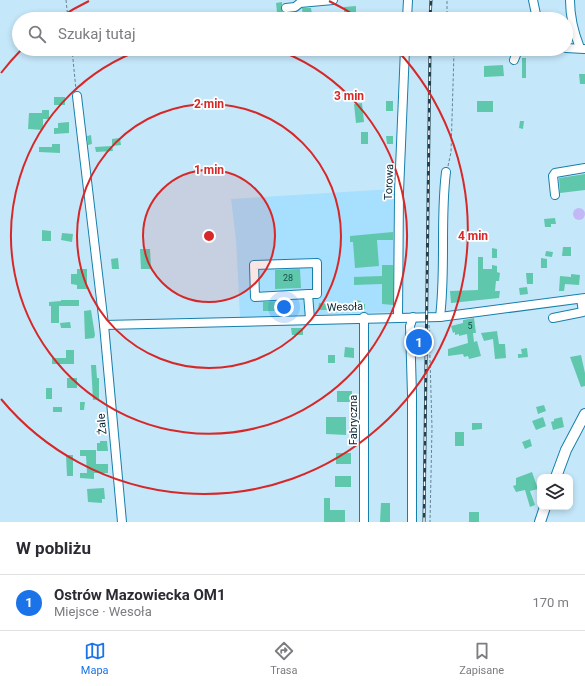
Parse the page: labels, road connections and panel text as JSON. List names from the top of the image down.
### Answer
{
  "streets": {
    "street": [
      "Torowa",
      "Wesoła",
      "Fabryczna",
      "Żale"
    ]
  },
  "crossings": [
    ["Torowa", "Wesoła"],
    ["Wesoła", "Fabryczna"],
    ["Wesoła", "Żale"]
  ],
  "house_numbers": ["28", "5"],
  "page": {
    "search": "Szukaj tutaj",
    "pins": "1",
    "heading": "W pobliżu",
    "list": [
      {
        "mark": "1",
        "name": "Ostrów Mazowiecka OM1",
        "note": "Miejsce · Wesoła",
        "value": "170 m"
      }
    ],
    "nav": ["Mapa", "Trasa", "Zapisane"]
  },
  "rings": [
    "3 min",
    "2 min",
    "1 min",
    "4 min"
  ]
}
